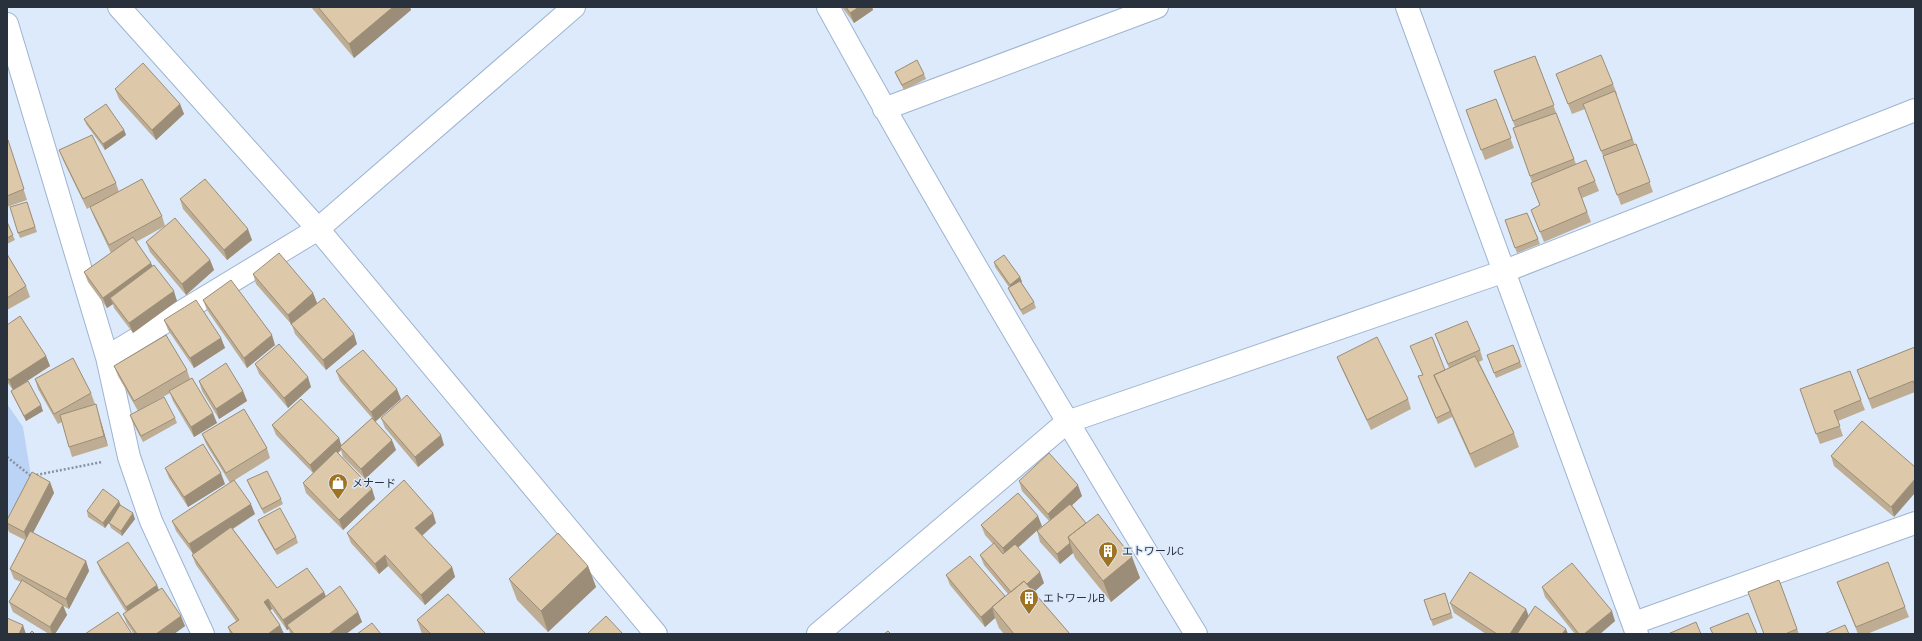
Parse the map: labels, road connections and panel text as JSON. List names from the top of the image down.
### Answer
{
  "places": {
    "shop": ["メナード"],
    "building": ["エトワールC", "エトワールB"]
  }
}
